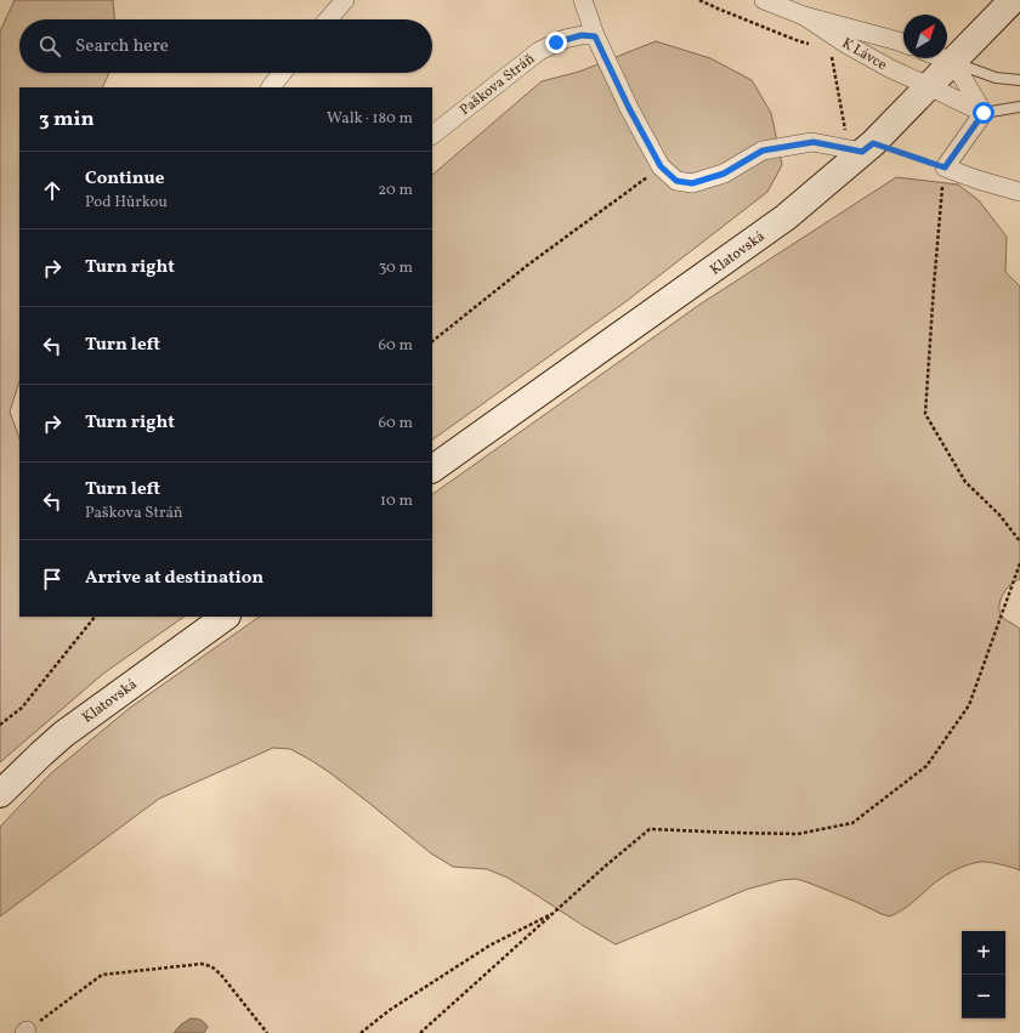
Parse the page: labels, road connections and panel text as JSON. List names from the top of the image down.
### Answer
{
  "streets": {
    "main road": ["Klatovská"],
    "street": ["K Lávce", "Paškova Stráň"]
  },
  "crossings": [
    ["K Lávce", "Klatovská"]
  ],
  "north": "top right",
  "page": {
    "search": "Search here",
    "heading": ["3 min", "Walk · 180 m"],
    "list": [
      ["Continue", "Pod Hůrkou", "20 m"],
      ["Turn right", "30 m"],
      ["Turn left", "60 m"],
      ["Turn right", "60 m"],
      ["Turn left", "Paškova Stráň", "10 m"],
      "Arrive at destination"
    ],
    "map_buttons": ["+", "−"]
  }
}
